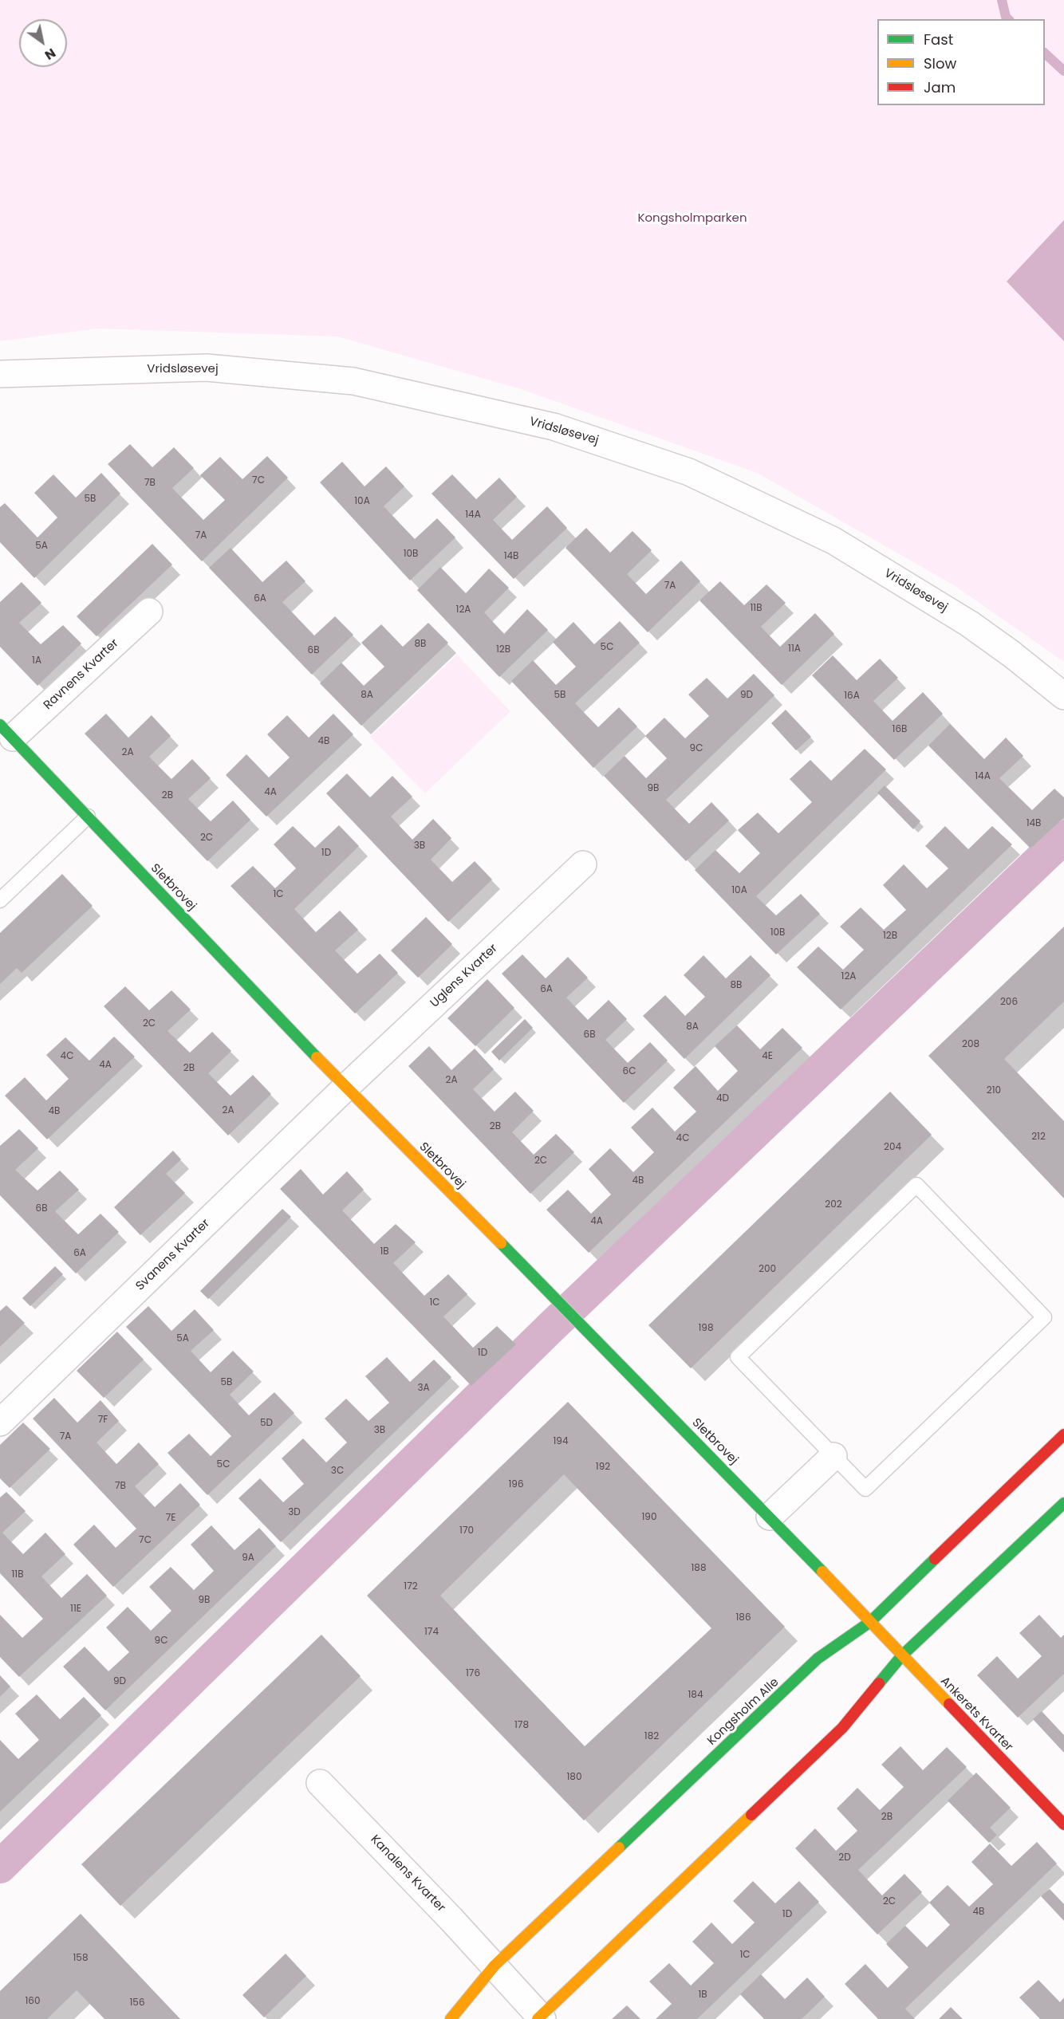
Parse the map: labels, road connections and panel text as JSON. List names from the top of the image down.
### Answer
{
  "streets": {
    "street": [
      "Vridsløsevej",
      "Ravnens Kvarter",
      "Sletbrovej",
      "Uglens Kvarter",
      "Svanens Kvarter",
      "Kongsholm Alle",
      "Ankerets Kvarter",
      "Kanalens Kvarter"
    ]
  },
  "crossings": [
    ["Ravnens Kvarter", "Sletbrovej"],
    ["Sletbrovej", "Uglens Kvarter"],
    ["Sletbrovej", "Svanens Kvarter"],
    ["Sletbrovej", "Kongsholm Alle"],
    ["Sletbrovej", "Ankerets Kvarter"],
    ["Uglens Kvarter", "Svanens Kvarter"],
    ["Kongsholm Alle", "Ankerets Kvarter"],
    ["Kongsholm Alle", "Kanalens Kvarter"]
  ],
  "parks": ["Kongsholmparken"],
  "house_numbers": [
    "7C",
    "7B",
    "5B",
    "10A",
    "14A",
    "7A",
    "5A",
    "10B",
    "14B",
    "7A",
    "6A",
    "11B",
    "12A",
    "8B",
    "5C",
    "11A",
    "12B",
    "6B",
    "1A",
    "8A",
    "5B",
    "9D",
    "16A",
    "16B",
    "4B",
    "9C",
    "2A",
    "14A",
    "9B",
    "4A",
    "2B",
    "14B",
    "2C",
    "3B",
    "1D",
    "10A",
    "1C",
    "10B",
    "12B",
    "12A",
    "8B",
    "6A",
    "206",
    "2C",
    "8A",
    "6B",
    "208",
    "4C",
    "4E",
    "4A",
    "2B",
    "6C",
    "2A",
    "210",
    "4D",
    "2A",
    "4B",
    "2B",
    "212",
    "4C",
    "204",
    "2C",
    "4B",
    "202",
    "6B",
    "4A",
    "1B",
    "6A",
    "200",
    "1C",
    "198",
    "5A",
    "1D",
    "5B",
    "3A",
    "7F",
    "5D",
    "3B",
    "7A",
    "194",
    "5C",
    "192",
    "3C",
    "196",
    "7B",
    "3D",
    "190",
    "7E",
    "170",
    "7C",
    "9A",
    "188",
    "11B",
    "172",
    "9B",
    "11E",
    "186",
    "174",
    "9C",
    "176",
    "9D",
    "184",
    "178",
    "182",
    "180",
    "2B",
    "2D",
    "2C",
    "4B",
    "1D",
    "1C",
    "158",
    "1B",
    "160",
    "156"
  ],
  "legend": ["Fast", "Slow", "Jam"],
  "north": "bottom right"
}
